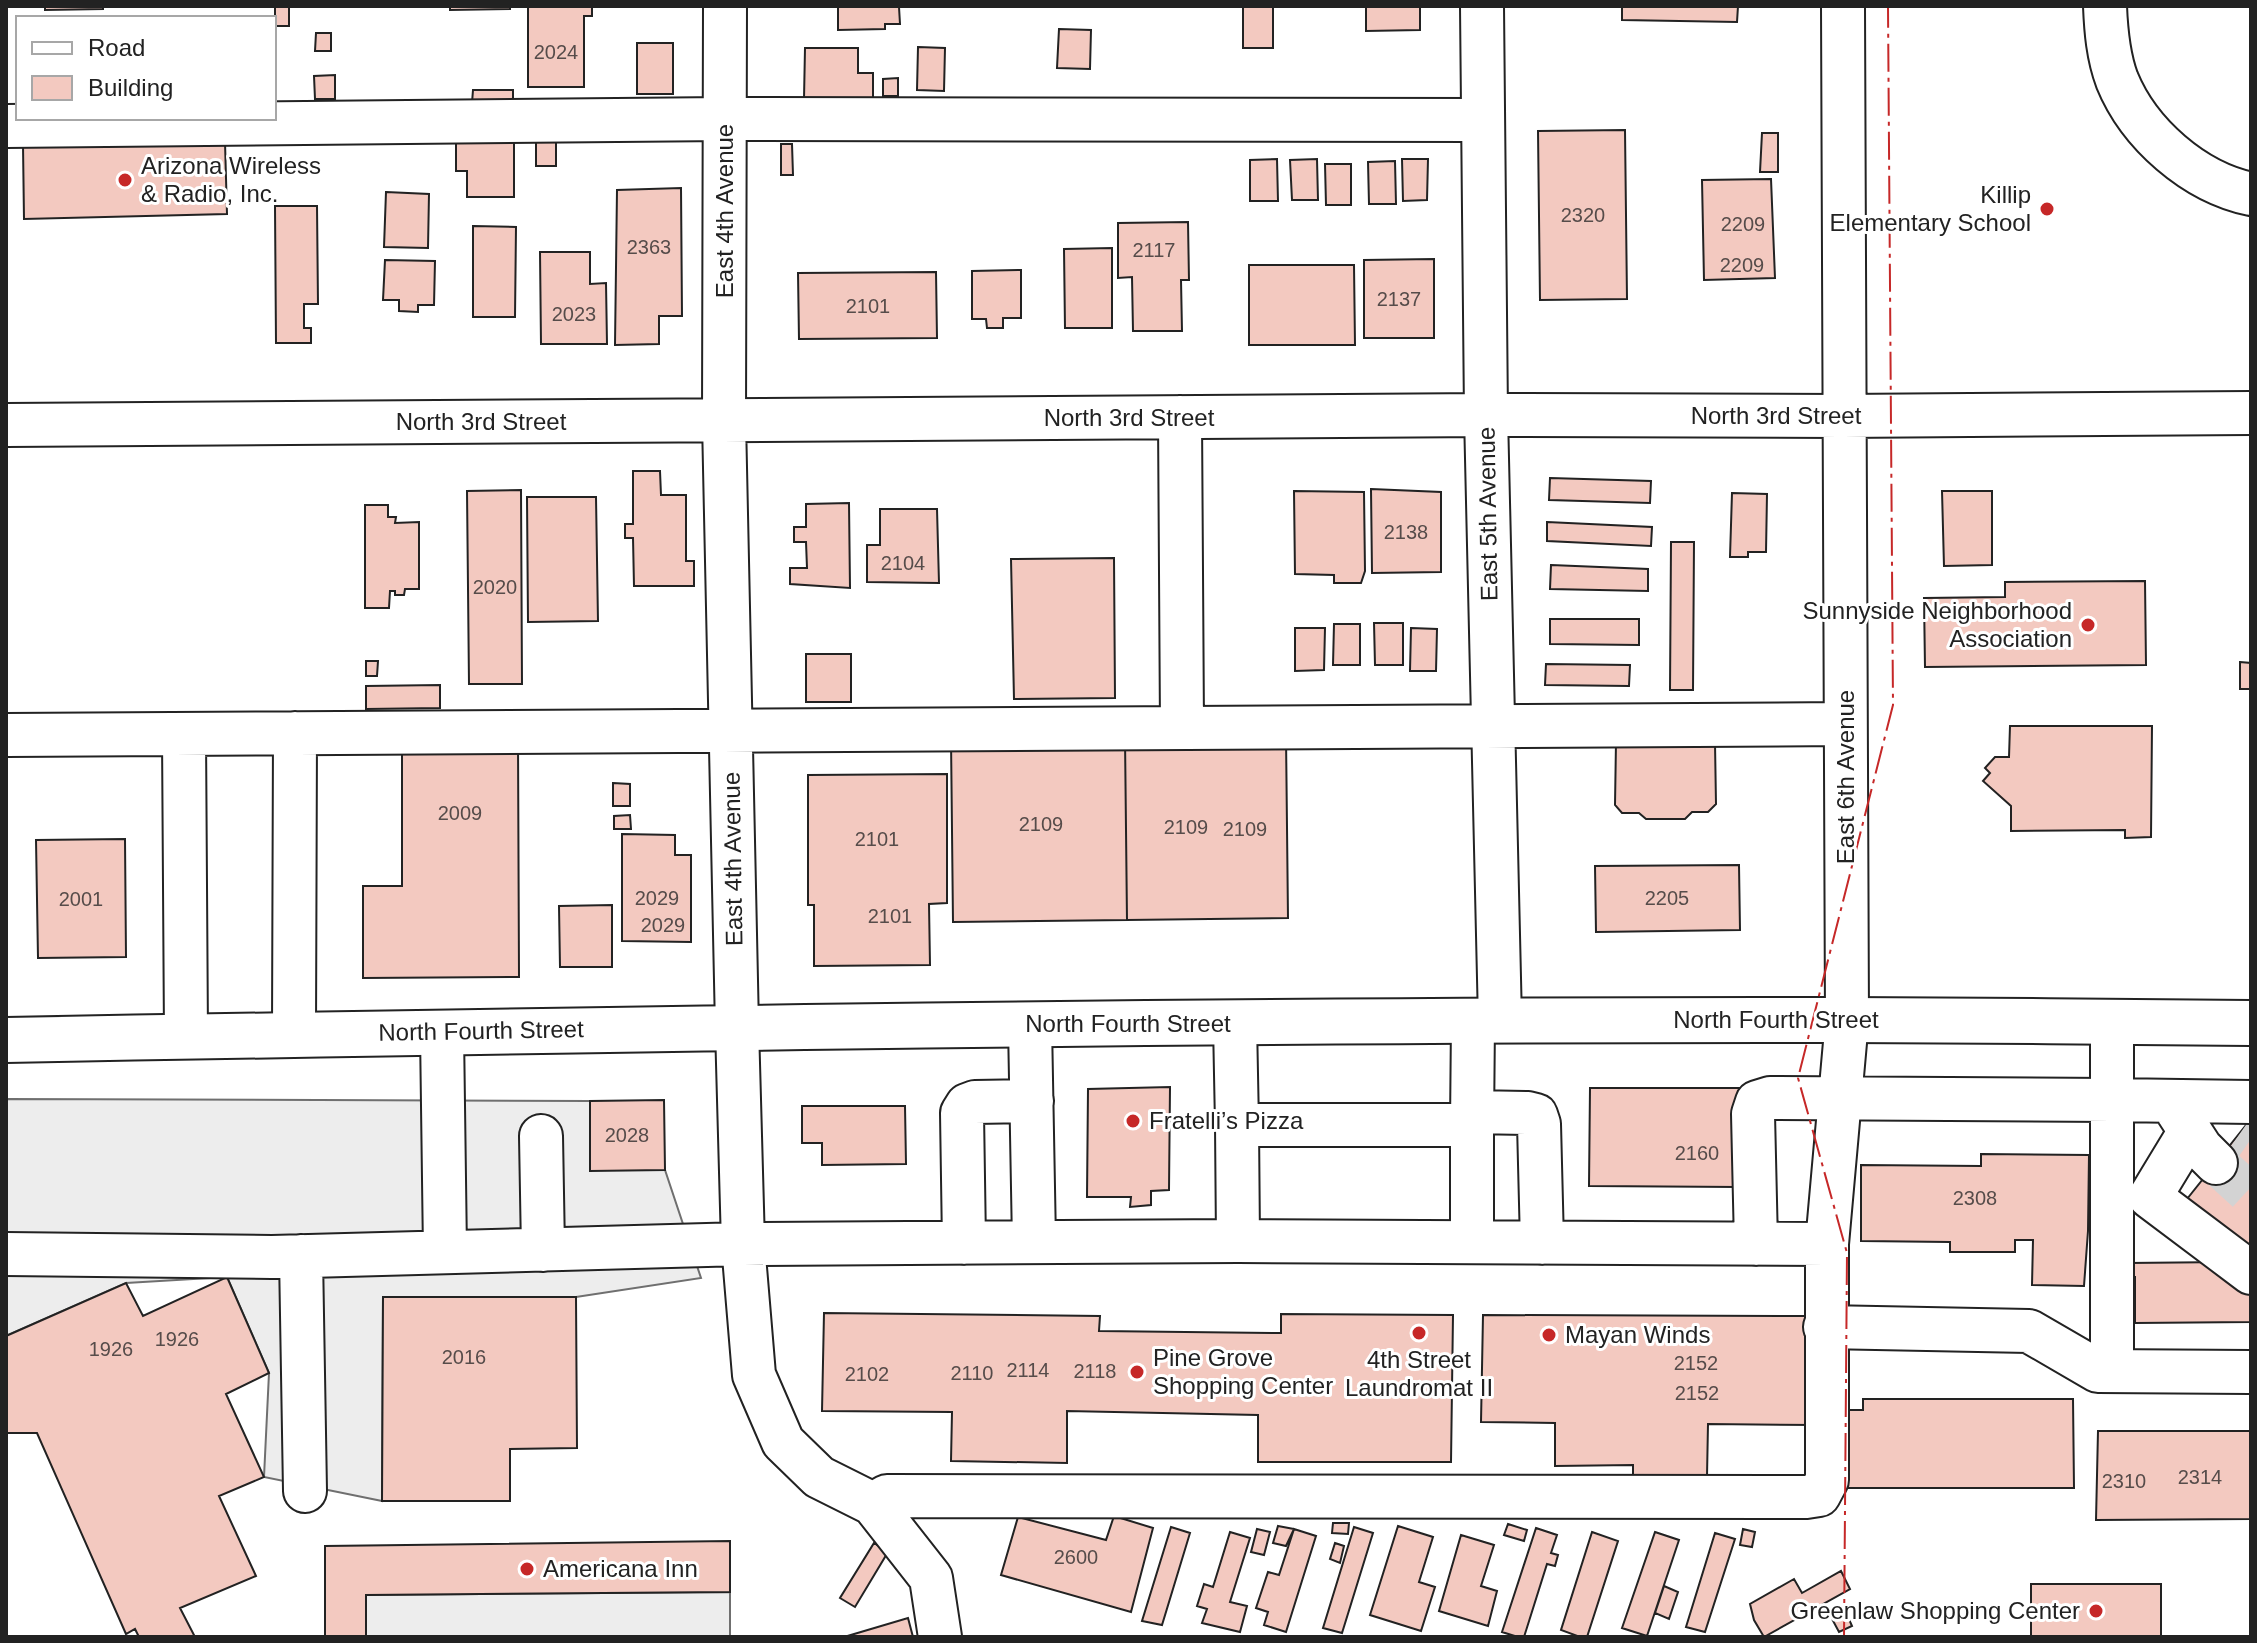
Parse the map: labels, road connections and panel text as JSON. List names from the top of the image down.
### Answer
{
  "streets": {
    "main road": ["North Fourth Street"],
    "street": [
      "East 4th Avenue",
      "North 3rd Street",
      "East 5th Avenue",
      "East 6th Avenue"
    ]
  },
  "crossings": [
    ["East 4th Avenue", "North 3rd Street"],
    ["East 4th Avenue", "East 6th Avenue"],
    ["East 4th Avenue", "North Fourth Street"],
    ["North 3rd Street", "East 5th Avenue"],
    ["North 3rd Street", "East 6th Avenue"],
    ["East 5th Avenue", "North Fourth Street"],
    ["East 6th Avenue", "North Fourth Street"]
  ],
  "places": [
    "Arizona Wireless & Radio, Inc.",
    "Killip Elementary School",
    "Sunnyside Neighborhood Association",
    "Fratelli’s Pizza",
    "4th Street Laundromat II",
    "Mayan Winds",
    "Pine Grove Shopping Center",
    "Americana Inn",
    "Greenlaw Shopping Center"
  ],
  "house_numbers": [
    "2024",
    "2320",
    "2209",
    "2363",
    "2117",
    "2209",
    "2137",
    "2101",
    "2023",
    "2138",
    "2104",
    "2020",
    "2009",
    "2109",
    "2109",
    "2109",
    "2101",
    "2029",
    "2205",
    "2001",
    "2101",
    "2029",
    "2028",
    "2160",
    "2308",
    "1926",
    "1926",
    "2016",
    "2152",
    "2114",
    "2118",
    "2110",
    "2102",
    "2152",
    "2314",
    "2310",
    "2600"
  ],
  "legend": ["Road", "Building"]
}
